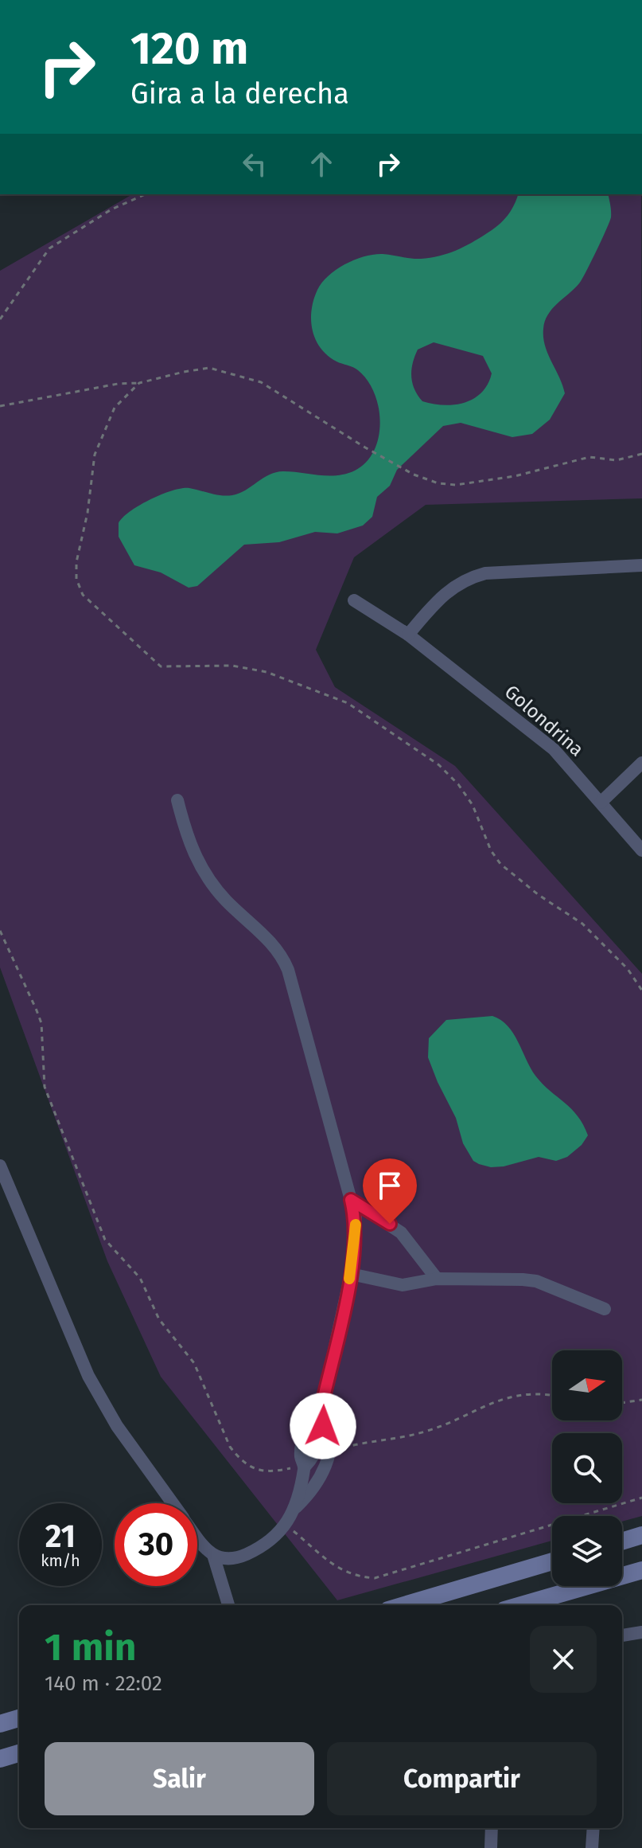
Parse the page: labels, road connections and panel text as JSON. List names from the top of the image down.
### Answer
{
  "streets": {
    "street": ["Golondrina"]
  },
  "north": "right",
  "page": {
    "turn": ["120 m", "Gira a la derecha"],
    "speed": "21 km/h",
    "limit": "30",
    "heading": ["1 min", "140 m · 22:02"],
    "buttons": ["Salir", "Compartir"]
  }
}
